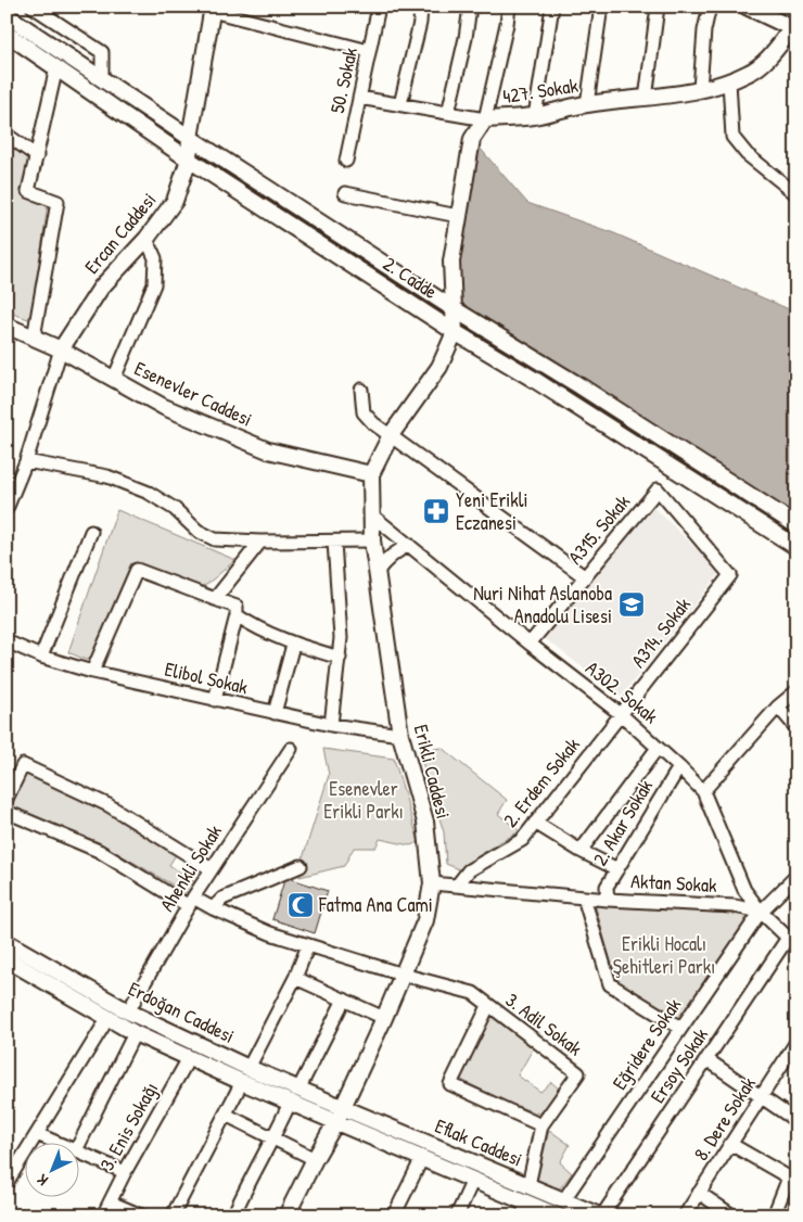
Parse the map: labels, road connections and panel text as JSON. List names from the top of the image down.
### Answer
{
  "streets": {
    "main road": [
      "427. Sokak",
      "Ercan Caddesi",
      "2. Cadde",
      "Esenevler Caddesi",
      "Erikli Caddesi",
      "Erdoğan Caddesi",
      "Eflak Caddesi"
    ],
    "street": [
      "50. Sokak",
      "A315. Sokak",
      "A314. Sokak",
      "Elibol Sokak",
      "A302. Sokak",
      "2. Erdem Sokak",
      "2. Akar Sokak",
      "Ahenkli Sokak",
      "Aktan Sokak",
      "3. Adil Sokak",
      "Eğridere Sokak",
      "Ersoy Sokak",
      "8. Dere Sokak",
      "3. Enis Sokağı"
    ]
  },
  "crossings": [
    ["427. Sokak", "2. Cadde"],
    ["427. Sokak", "Erikli Caddesi"],
    ["Ercan Caddesi", "2. Cadde"],
    ["Ercan Caddesi", "Esenevler Caddesi"],
    ["2. Cadde", "Erikli Caddesi"],
    ["Esenevler Caddesi", "Erikli Caddesi"],
    ["A315. Sokak", "A314. Sokak"],
    ["A315. Sokak", "A302. Sokak"],
    ["A314. Sokak", "A302. Sokak"],
    ["A314. Sokak", "2. Erdem Sokak"],
    ["Elibol Sokak", "Erikli Caddesi"],
    ["A302. Sokak", "Erikli Caddesi"],
    ["A302. Sokak", "2. Erdem Sokak"],
    ["A302. Sokak", "2. Akar Sokak"],
    ["A302. Sokak", "Aktan Sokak"],
    ["A302. Sokak", "Eğridere Sokak"],
    ["A302. Sokak", "Ersoy Sokak"],
    ["Erikli Caddesi", "Aktan Sokak"],
    ["Erikli Caddesi", "Erdoğan Caddesi"],
    ["Erikli Caddesi", "3. Adil Sokak"],
    ["Erikli Caddesi", "Eflak Caddesi"],
    ["2. Erdem Sokak", "Aktan Sokak"],
    ["2. Akar Sokak", "Aktan Sokak"],
    ["Ahenkli Sokak", "Erdoğan Caddesi"],
    ["Ahenkli Sokak", "3. Adil Sokak"],
    ["Aktan Sokak", "Eğridere Sokak"],
    ["Erdoğan Caddesi", "3. Enis Sokağı"],
    ["Erdoğan Caddesi", "Eflak Caddesi"],
    ["3. Adil Sokak", "Eflak Caddesi"],
    ["Eğridere Sokak", "Eflak Caddesi"],
    ["Ersoy Sokak", "Eflak Caddesi"]
  ],
  "parks": ["Esenevler Erikli Parkı", "Erikli Hocalı Şehitleri Parkı"],
  "places": {
    "pharmacy": ["Yeni Erikli Eczanesi"],
    "school or university": ["Nuri Nihat Aslanoba Anadolu Lisesi"],
    "mosque": ["Fatma Ana Cami"]
  },
  "north": "bottom left"
}
